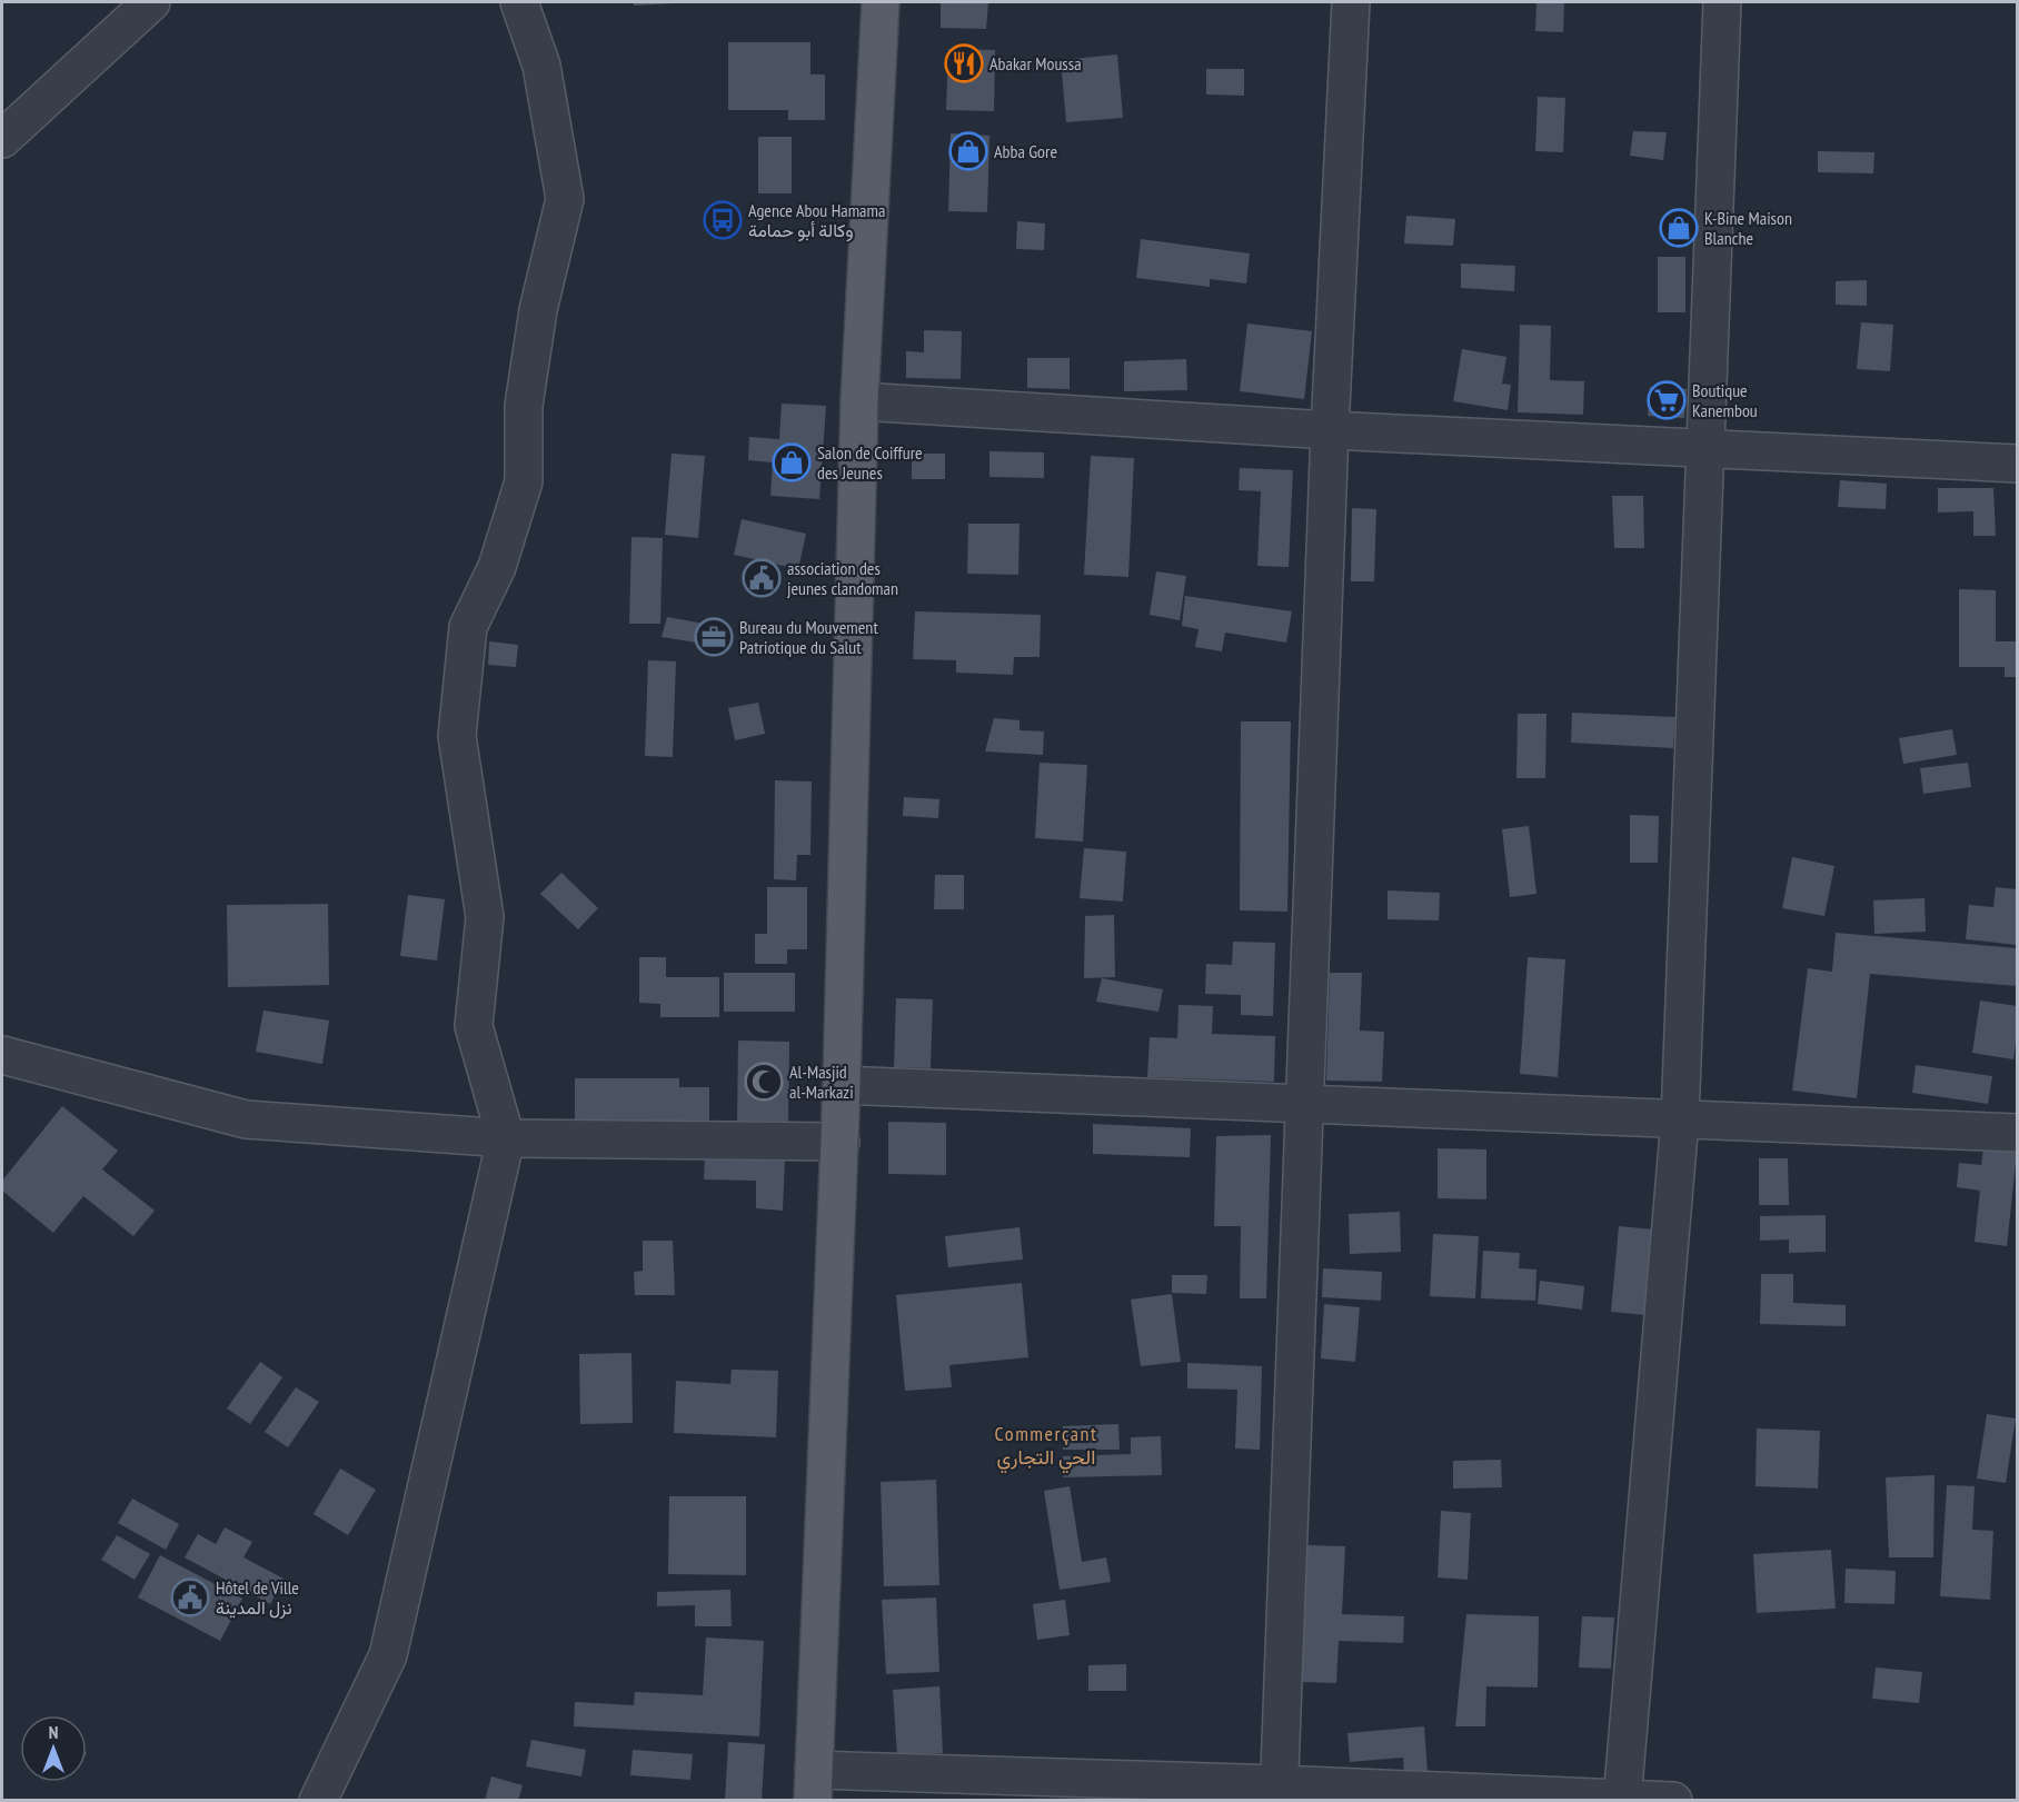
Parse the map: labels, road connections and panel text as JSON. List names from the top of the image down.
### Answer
{
  "districts": ["Commerçant الحي التجاري"],
  "places": {
    "restaurant": ["Abakar Moussa"],
    "shop": ["Abba Gore", "K-Bine Maison Blanche", "Salon de Coiffure des Jeunes"],
    "bus stop": ["Agence Abou Hamama وكالة أبو حمامة"],
    "supermarket": ["Boutique Kanembou"],
    "public building": ["association des jeunes clandoman", "Hôtel de Ville نزل المدينة"],
    "office": ["Bureau du Mouvement Patriotique du Salut"],
    "mosque": ["Al-Masjid al-Markazi"]
  },
  "north": "top"
}
